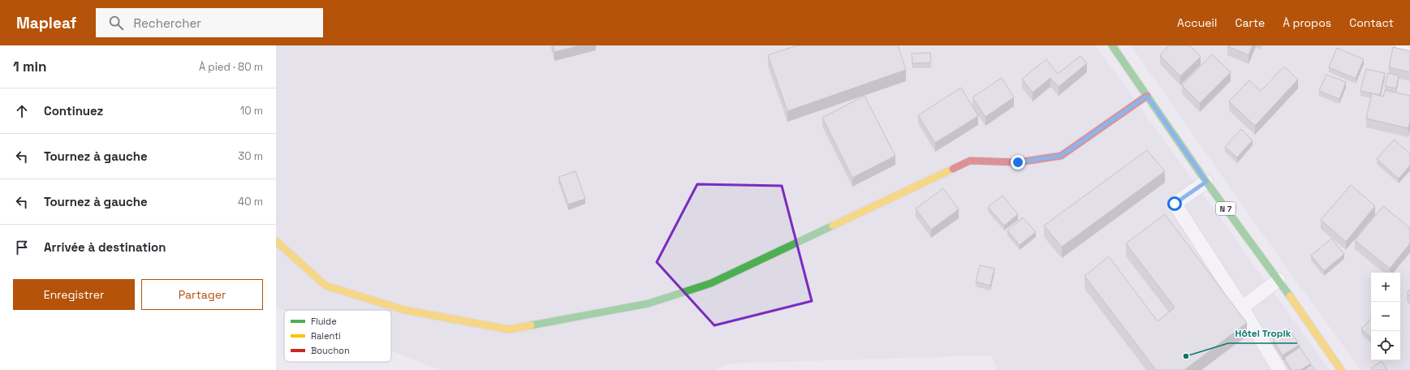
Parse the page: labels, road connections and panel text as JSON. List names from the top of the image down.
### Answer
{
  "streets": {
    "street": ["N 7"]
  },
  "places": ["Hôtel Tropik"],
  "legend": ["Fluide", "Ralenti", "Bouchon"],
  "page": {
    "header": "Mapleaf",
    "search": "Rechercher",
    "nav": [
      "Accueil",
      "Carte",
      "À propos",
      "Contact"
    ],
    "heading": ["1 min", "À pied · 80 m"],
    "list": [
      ["Continuez", "10 m"],
      ["Tournez à gauche", "30 m"],
      ["Tournez à gauche", "40 m"],
      "Arrivée à destination"
    ],
    "buttons": ["Enregistrer", "Partager"],
    "map_buttons": ["+", "−"]
  }
}
